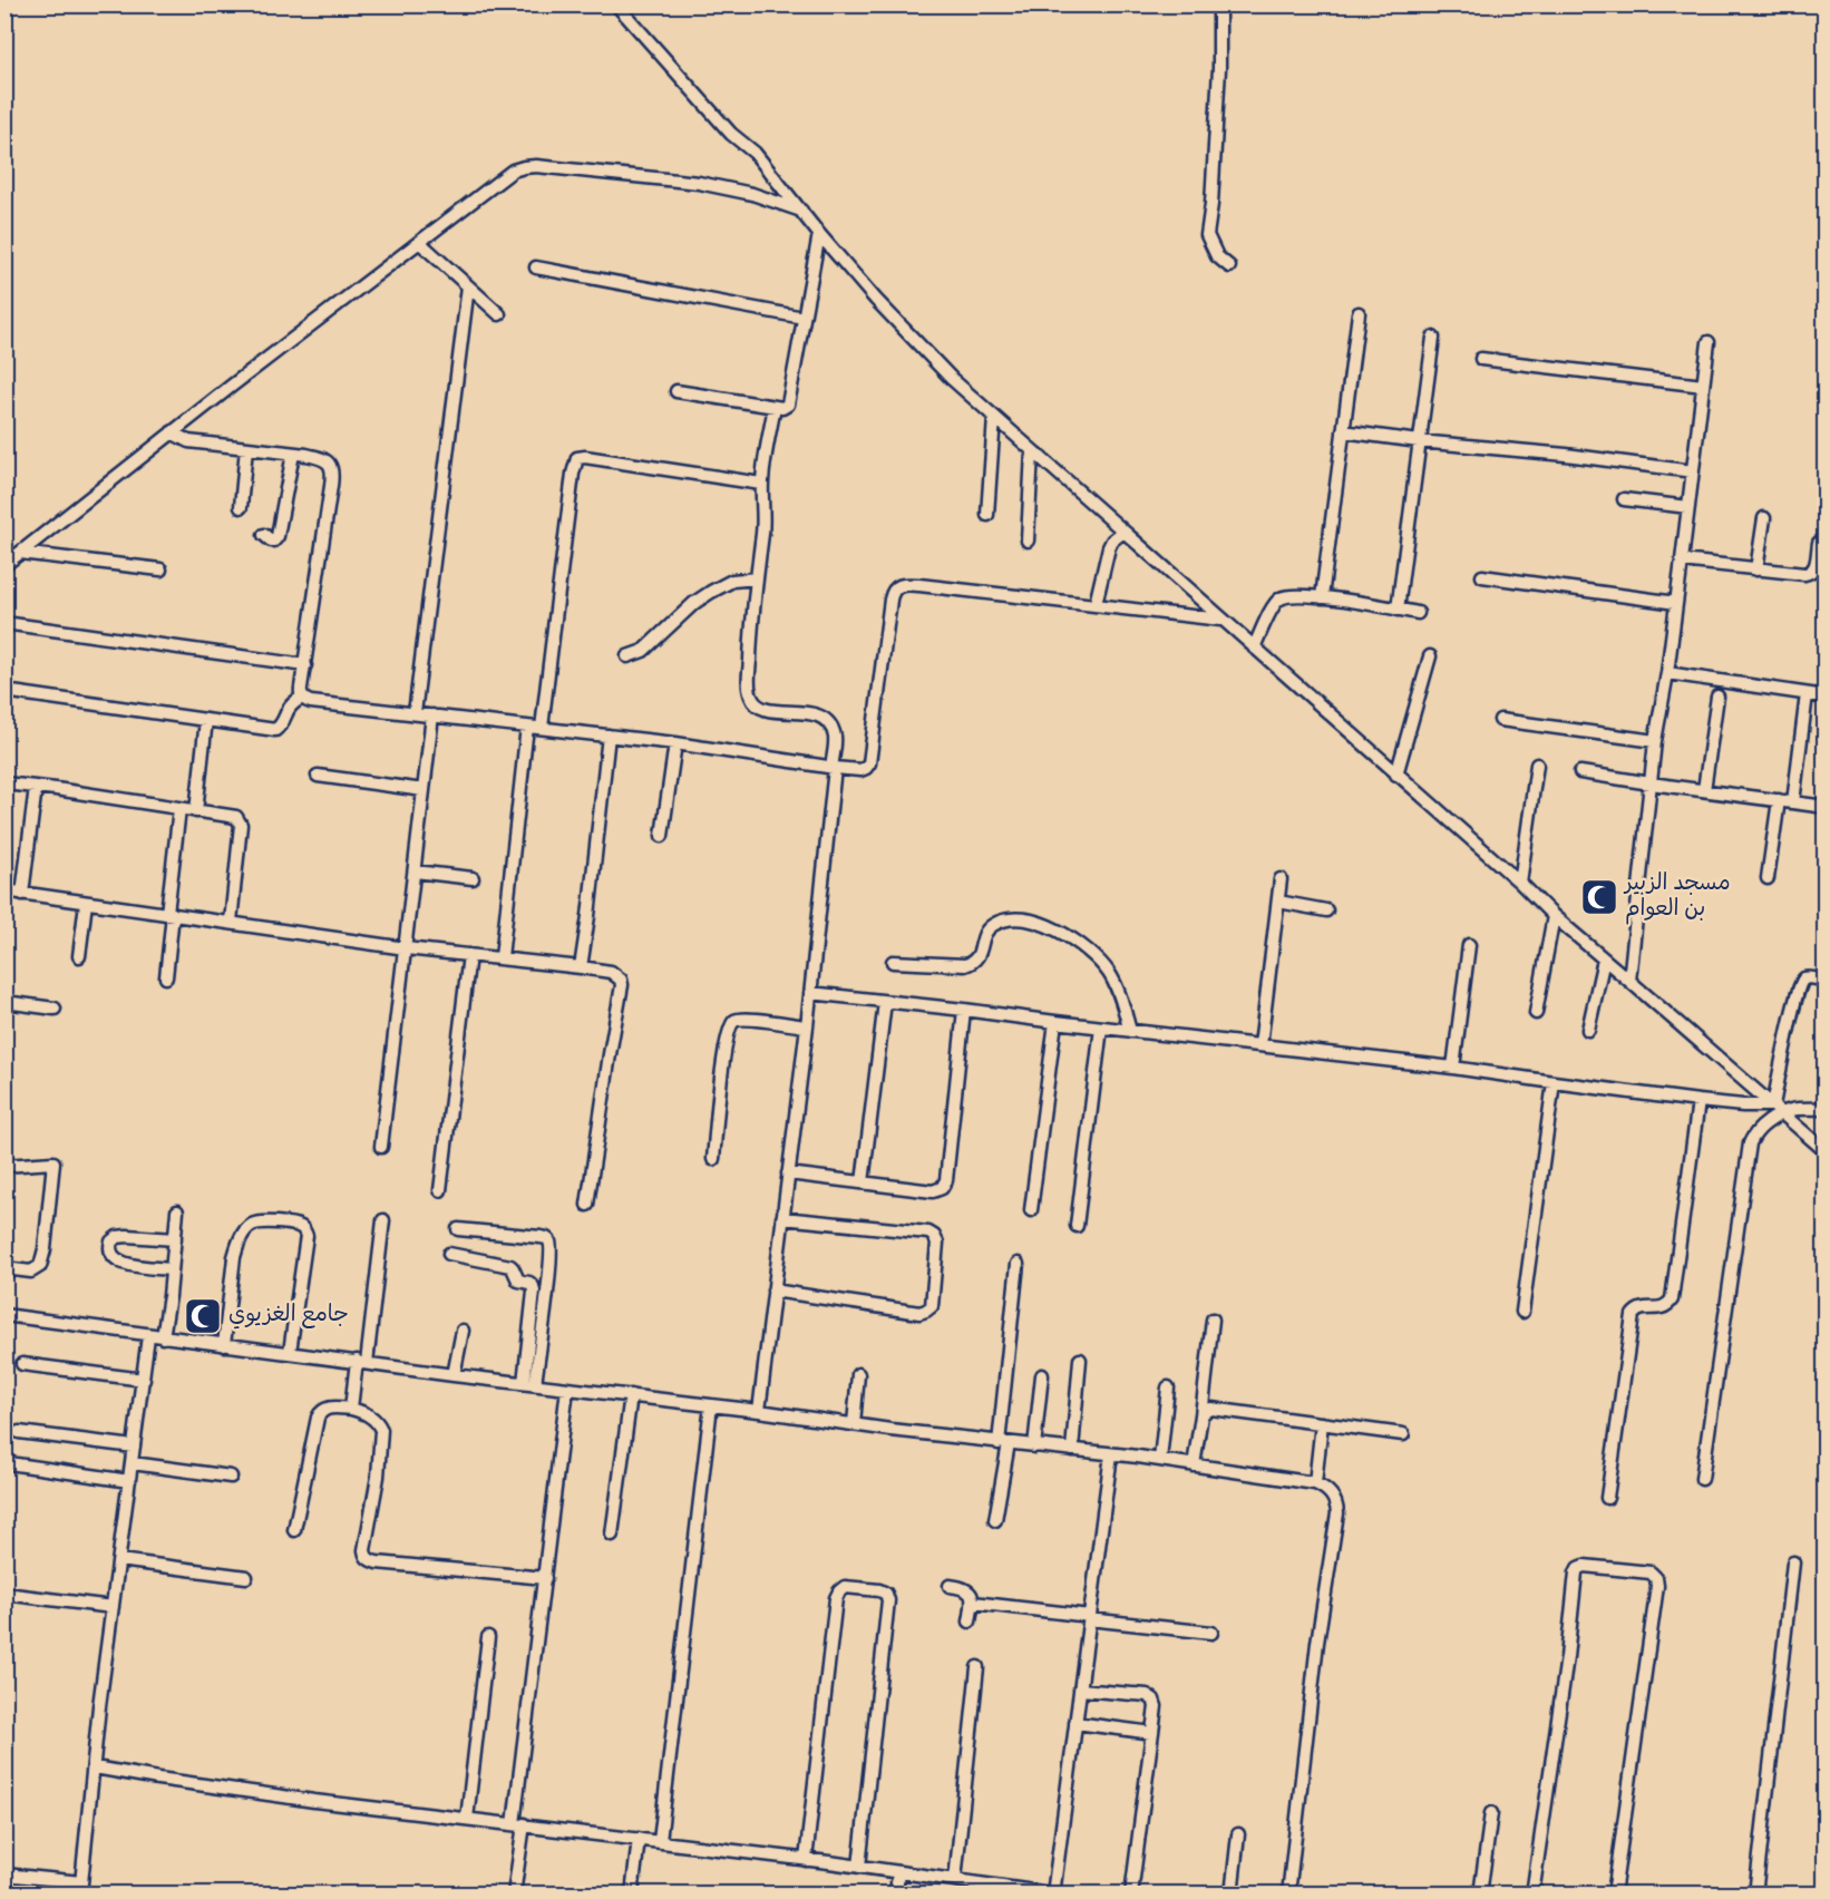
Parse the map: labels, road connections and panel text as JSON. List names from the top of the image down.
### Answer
{
  "places": {
    "mosque": ["مسجد الزبير بن العوام", "جامع الغزيوي"]
  }
}
